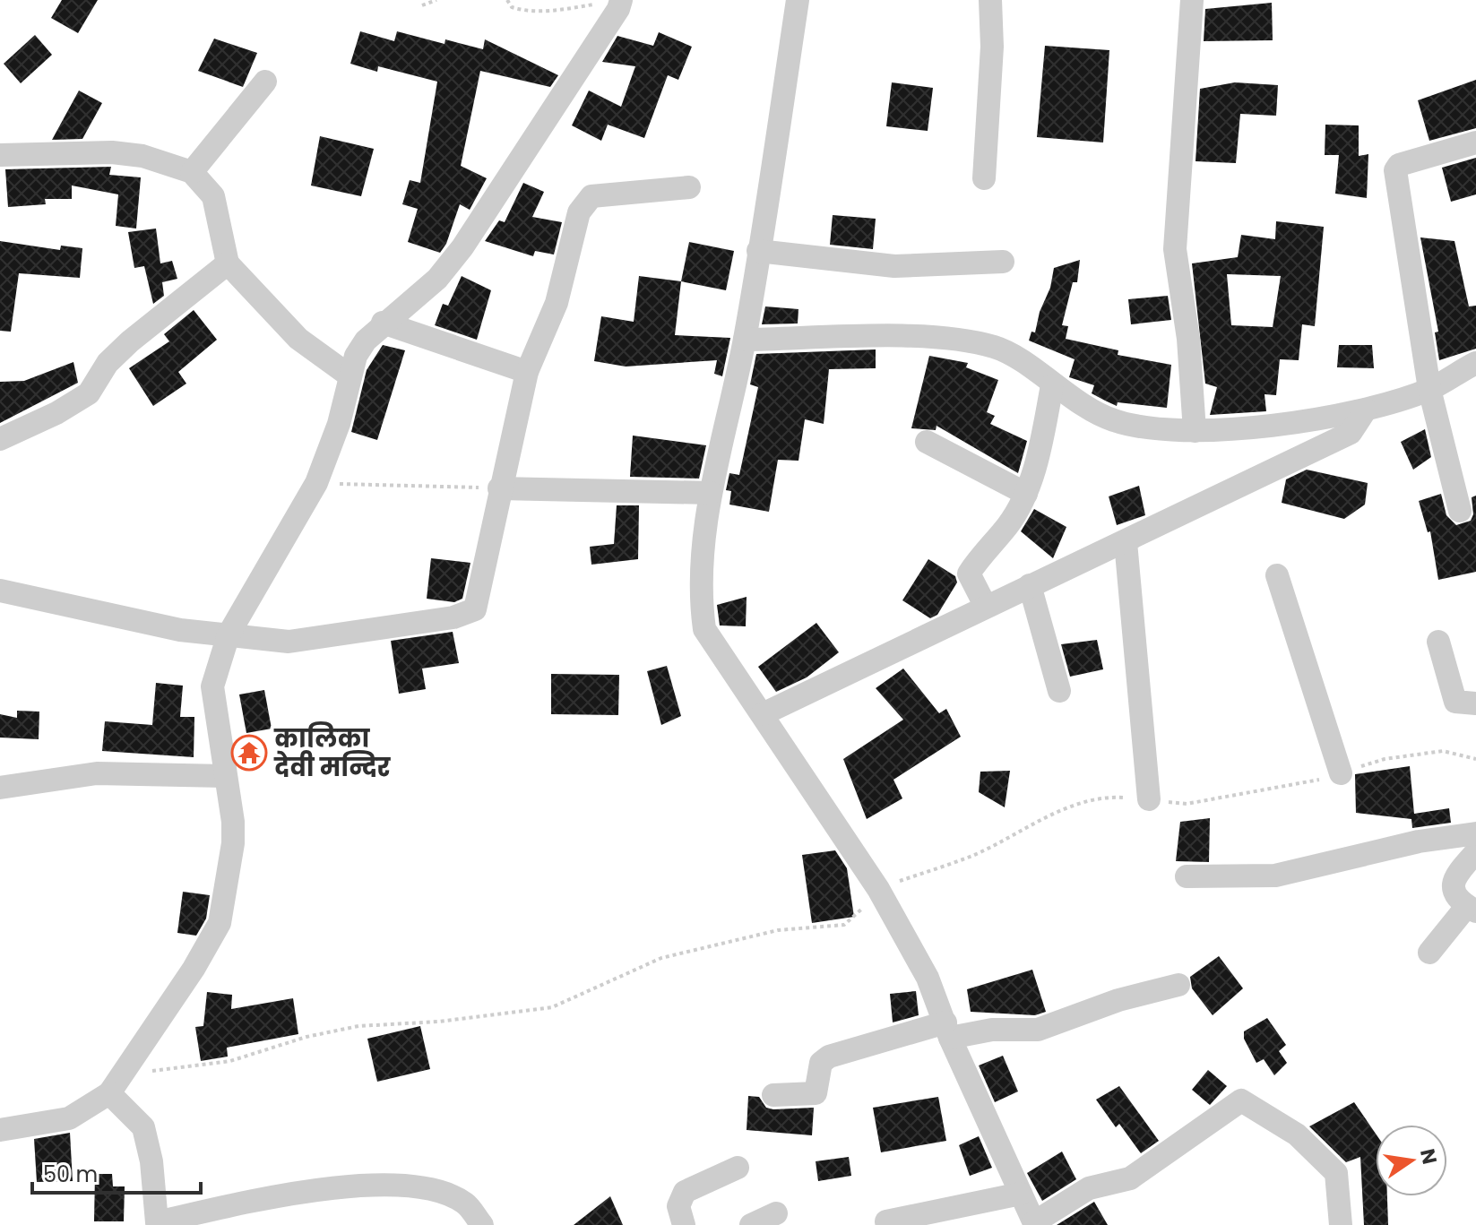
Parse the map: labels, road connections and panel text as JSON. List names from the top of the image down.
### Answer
{
  "places": {
    "temple": ["कालिका देवी मन्दिर"]
  },
  "scale_bar": "50 m",
  "north": "right"
}
